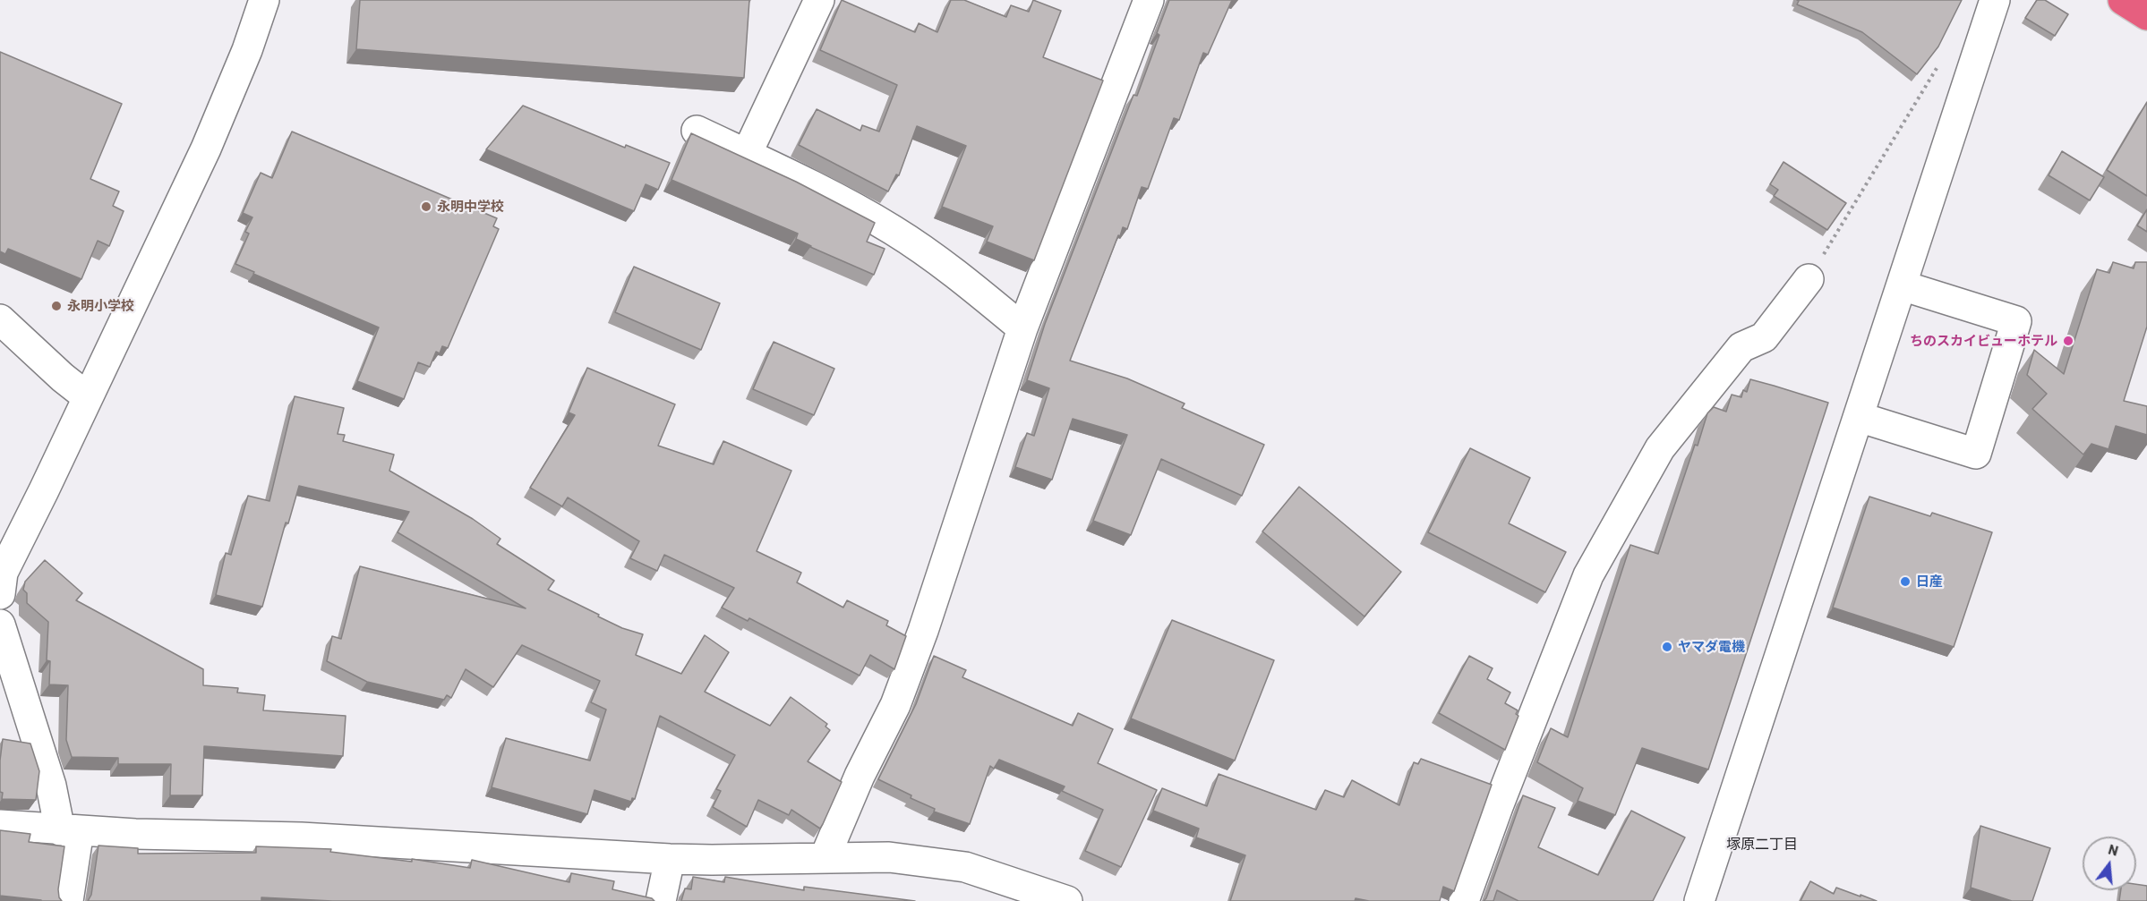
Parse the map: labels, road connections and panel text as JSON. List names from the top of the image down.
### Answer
{
  "districts": ["塚原二丁目"],
  "places": [
    "永明中学校",
    "永明小学校",
    "ちのスカイビューホテル",
    "日産",
    "ヤマダ電機"
  ],
  "north": "top"
}
